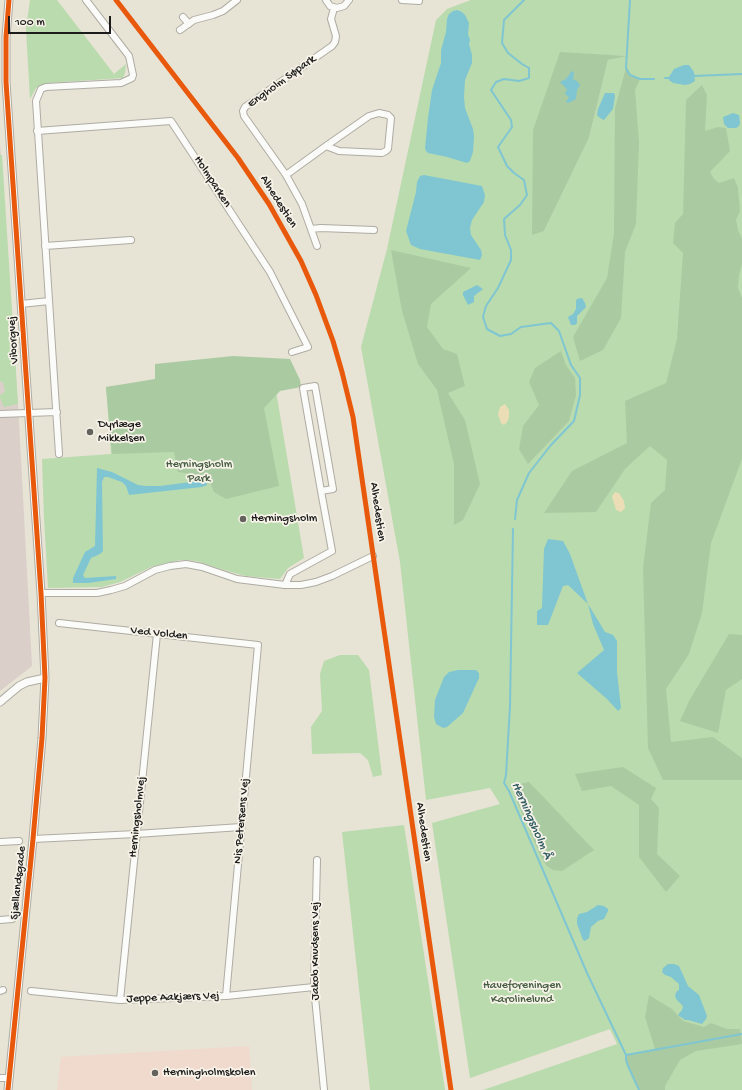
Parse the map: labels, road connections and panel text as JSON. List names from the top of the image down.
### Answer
{
  "streets": {
    "street": [
      "Engholm Søpark",
      "Holmparken",
      "Viborgvej",
      "Ved Volden",
      "Herningsholmvej",
      "Nis Petersens Vej",
      "Sjællandsgade",
      "Jakob Knudsens Vej",
      "Jeppe Aakjærs Vej"
    ],
    "cycle path": ["Alhedestien"]
  },
  "crossings": [
    ["Viborgvej", "Sjællandsgade"],
    ["Ved Volden", "Herningsholmvej"],
    ["Ved Volden", "Nis Petersens Vej"],
    ["Herningsholmvej", "Jeppe Aakjærs Vej"],
    ["Nis Petersens Vej", "Jeppe Aakjærs Vej"],
    ["Jakob Knudsens Vej", "Jeppe Aakjærs Vej"]
  ],
  "water": ["Herningsholm Å"],
  "parks": ["Herningsholm Park", "Haveforeningen Karolinelund"],
  "places": ["Dyrlæge Mikkelsen", "Herningsholm", "Herningholmskolen"],
  "scale_bar": "100 m"
}
